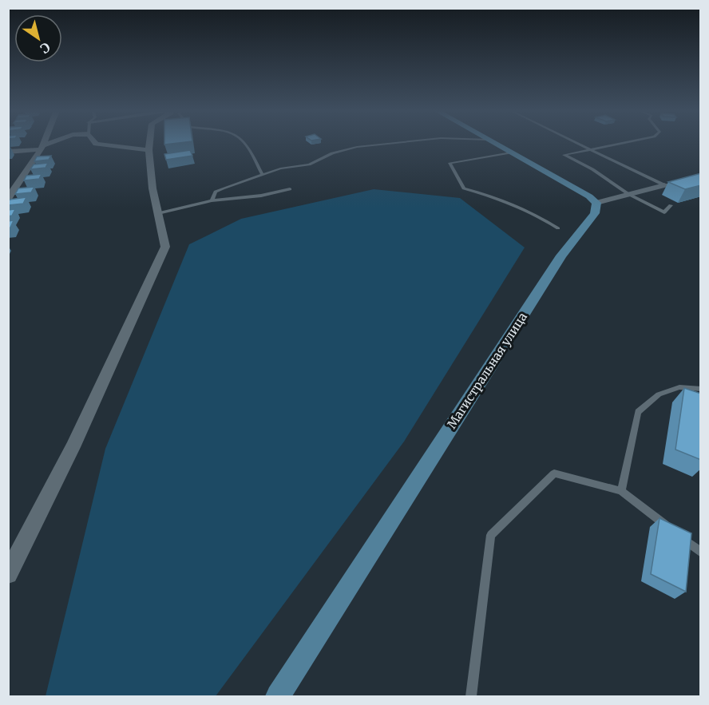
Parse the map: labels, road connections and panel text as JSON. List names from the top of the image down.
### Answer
{
  "streets": {
    "street": ["Магистральная улица"]
  },
  "north": "bottom right"
}
